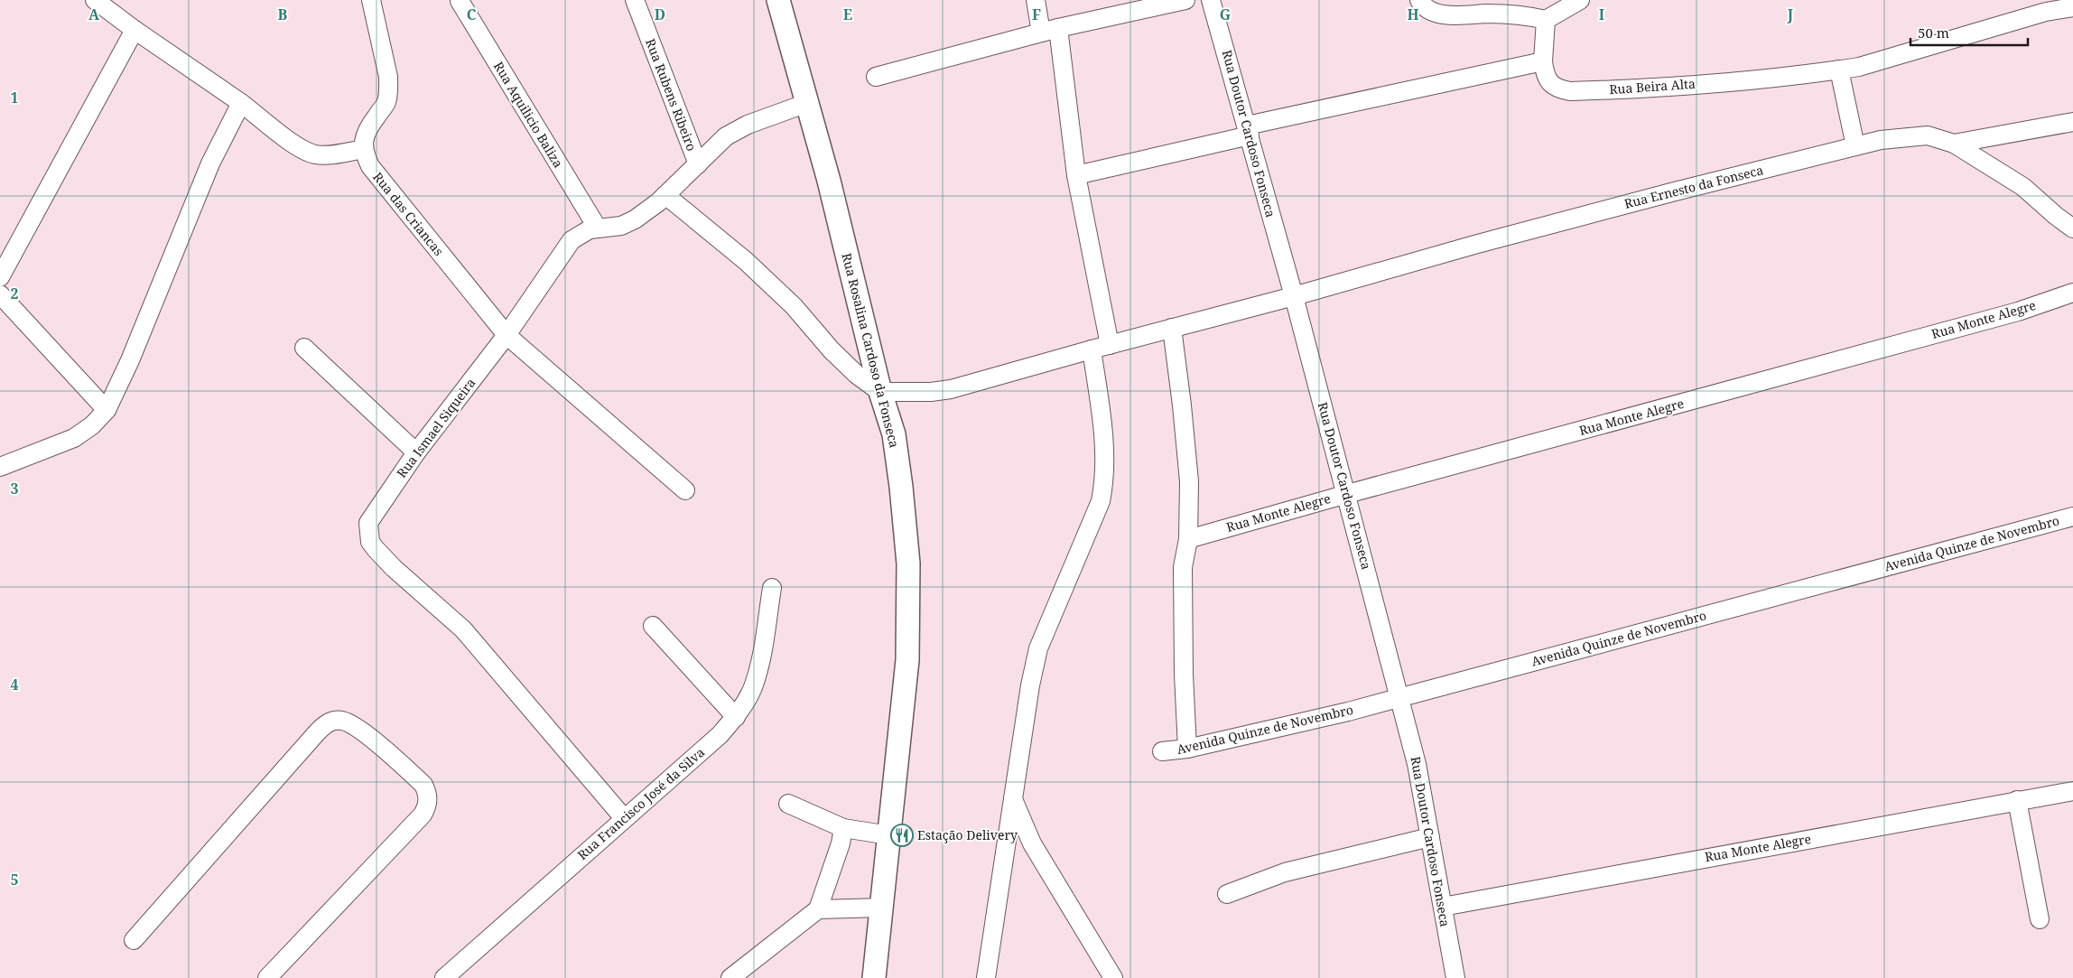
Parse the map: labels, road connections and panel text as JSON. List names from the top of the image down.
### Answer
{
  "streets": {
    "street": [
      "Rua Beira Alta",
      "Rua Rubens Ribeiro",
      "Rua Aquilicio Baliza",
      "Rua Doutor Cardoso Fonseca",
      "Rua Ernesto da Fonseca",
      "Rua das Criancas",
      "Rua Monte Alegre",
      "Rua Rosalina Cardoso da Fonseca",
      "Rua Ismael Siqueira",
      "Avenida Quinze de Novembro",
      "Rua Francisco José da Silva"
    ]
  },
  "crossings": [
    ["Rua Rubens Ribeiro", "Rua Ismael Siqueira"],
    ["Rua Aquilicio Baliza", "Rua Ismael Siqueira"],
    ["Rua Doutor Cardoso Fonseca", "Rua Ernesto da Fonseca"],
    ["Rua Doutor Cardoso Fonseca", "Rua Monte Alegre"],
    ["Rua Doutor Cardoso Fonseca", "Avenida Quinze de Novembro"],
    ["Rua Ernesto da Fonseca", "Rua Rosalina Cardoso da Fonseca"],
    ["Rua das Criancas", "Rua Ismael Siqueira"],
    ["Rua Rosalina Cardoso da Fonseca", "Rua Ismael Siqueira"],
    ["Rua Ismael Siqueira", "Rua Francisco José da Silva"]
  ],
  "places": {
    "restaurant": ["Estação Delivery"]
  },
  "scale_bar": "50 m",
  "grid": {
    "columns": [
      "A",
      "B",
      "C",
      "D",
      "E",
      "F",
      "G",
      "H",
      "I",
      "J"
    ],
    "rows": [
      "1",
      "2",
      "3",
      "4",
      "5"
    ]
  }
}
